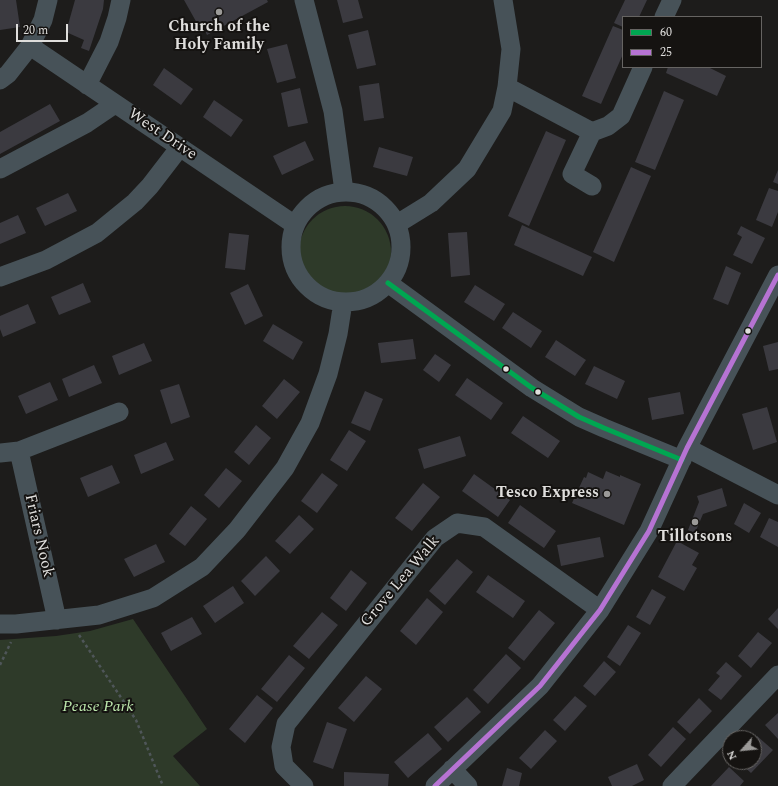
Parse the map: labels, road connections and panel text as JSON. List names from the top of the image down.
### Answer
{
  "streets": {
    "street": ["West Drive", "Friars Nook", "Grove Lea Walk"]
  },
  "parks": ["Pease Park"],
  "places": ["Church of the Holy Family", "Tesco Express", "Tillotsons"],
  "lines": ["transit line 25", "transit line 60"],
  "legend": ["60", "25"],
  "scale_bar": "20 m",
  "north": "bottom left"
}
